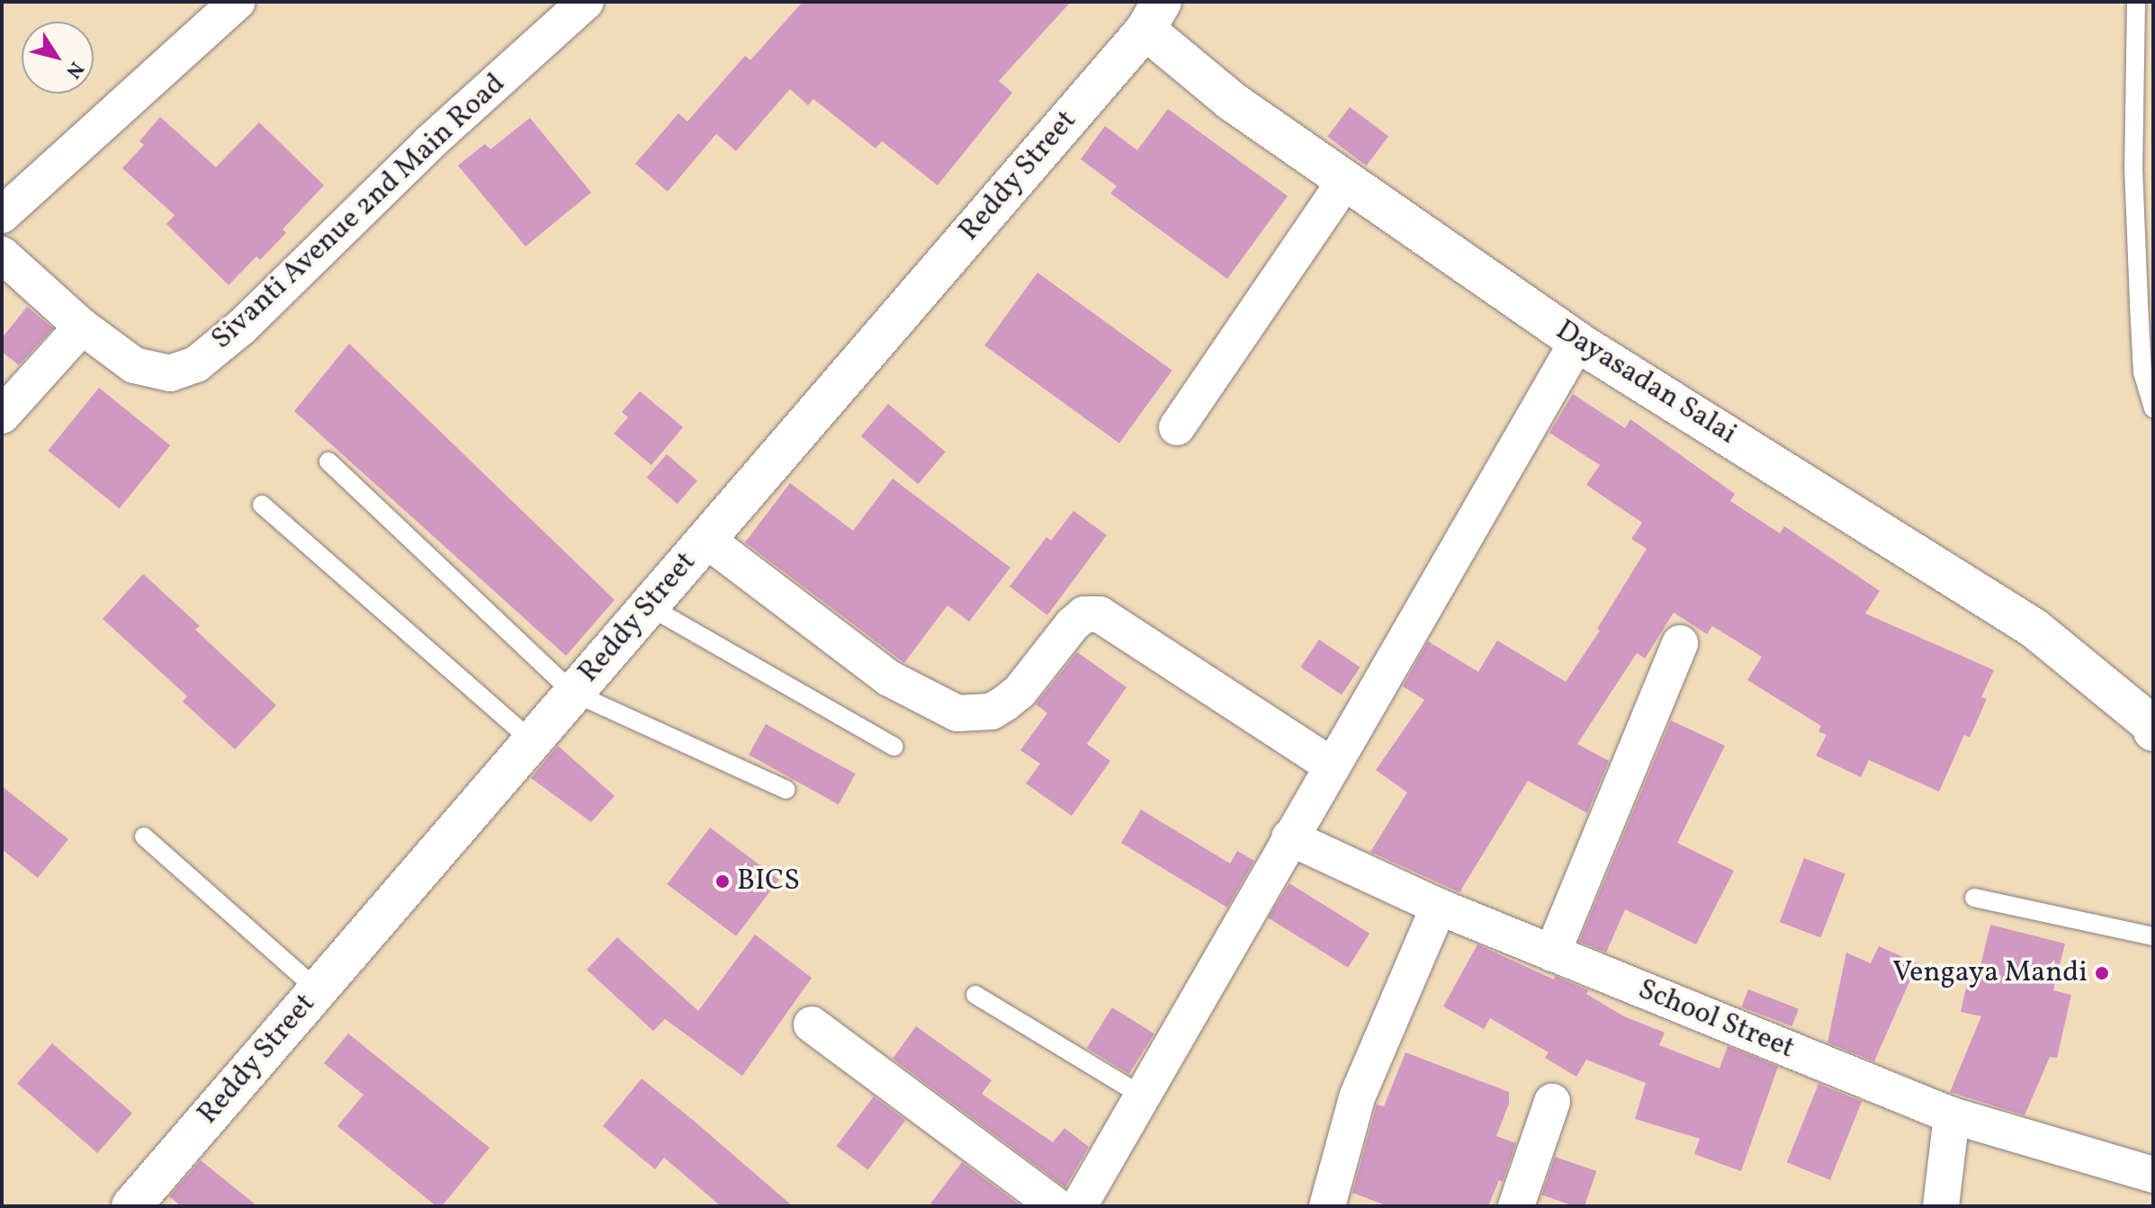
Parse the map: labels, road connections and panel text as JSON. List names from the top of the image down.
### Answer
{
  "streets": {
    "street": [
      "Reddy Street",
      "Sivanti Avenue 2nd Main Road",
      "Dayasadan Salai",
      "School Street"
    ]
  },
  "crossings": [
    ["Reddy Street", "Dayasadan Salai"]
  ],
  "places": ["BICS", "Vengaya Mandi"],
  "north": "bottom right"
}
